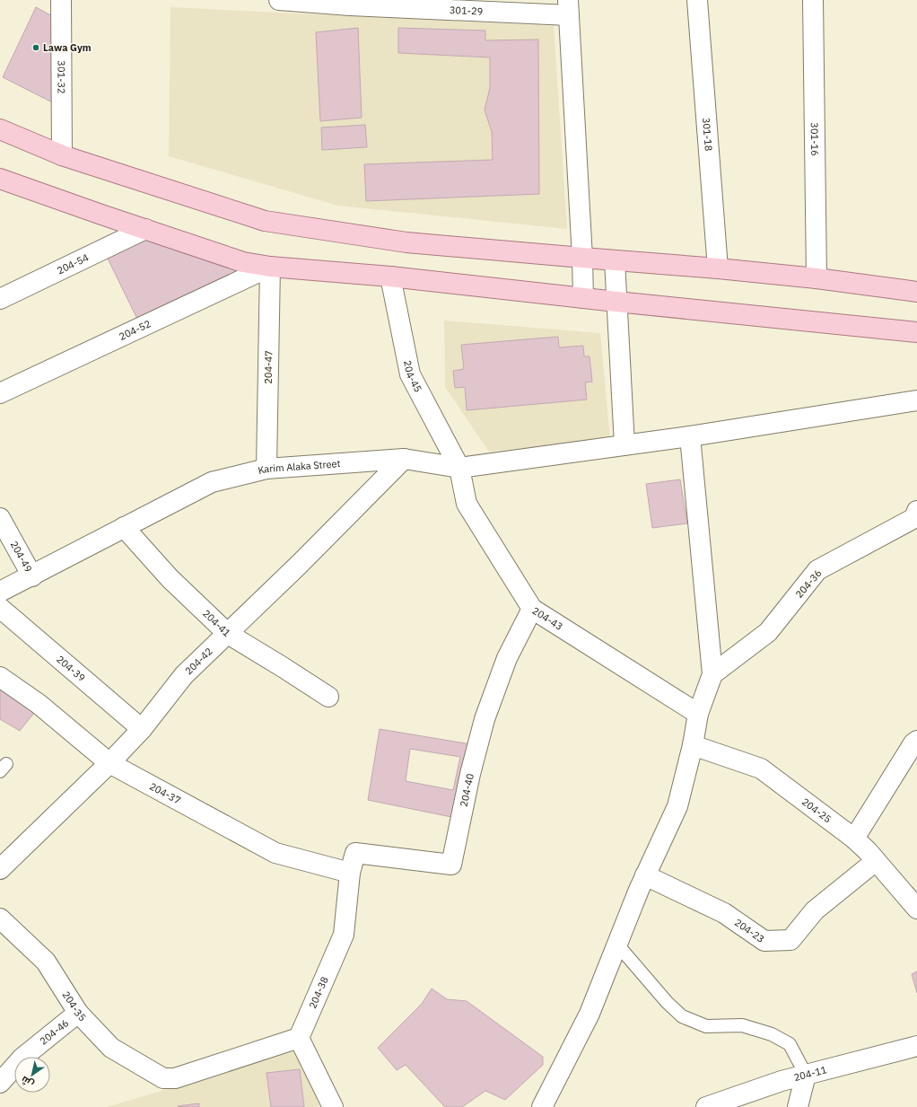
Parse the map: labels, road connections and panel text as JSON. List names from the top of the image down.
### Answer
{
  "streets": {
    "street": [
      "301-29",
      "301-32",
      "301-18",
      "301-16",
      "204-54",
      "204-52",
      "204-47",
      "204-45",
      "Karim Alaka Street",
      "204-49",
      "204-36",
      "204-43",
      "204-41",
      "204-42",
      "204-39",
      "204-40",
      "204-37",
      "204-25",
      "204-23",
      "204-38",
      "204-35",
      "204-46",
      "204-11"
    ]
  },
  "crossings": [
    ["204-52", "204-47"],
    ["204-47", "Karim Alaka Street"],
    ["204-45", "Karim Alaka Street"],
    ["204-45", "204-43"],
    ["Karim Alaka Street", "204-49"],
    ["Karim Alaka Street", "204-43"],
    ["Karim Alaka Street", "204-41"],
    ["Karim Alaka Street", "204-42"],
    ["204-43", "204-40"],
    ["204-41", "204-42"],
    ["204-42", "204-39"],
    ["204-42", "204-37"],
    ["204-40", "204-37"],
    ["204-40", "204-38"],
    ["204-37", "204-38"],
    ["204-25", "204-23"],
    ["204-38", "204-35"],
    ["204-35", "204-46"]
  ],
  "places": ["Lawa Gym"],
  "north": "bottom left"
}
